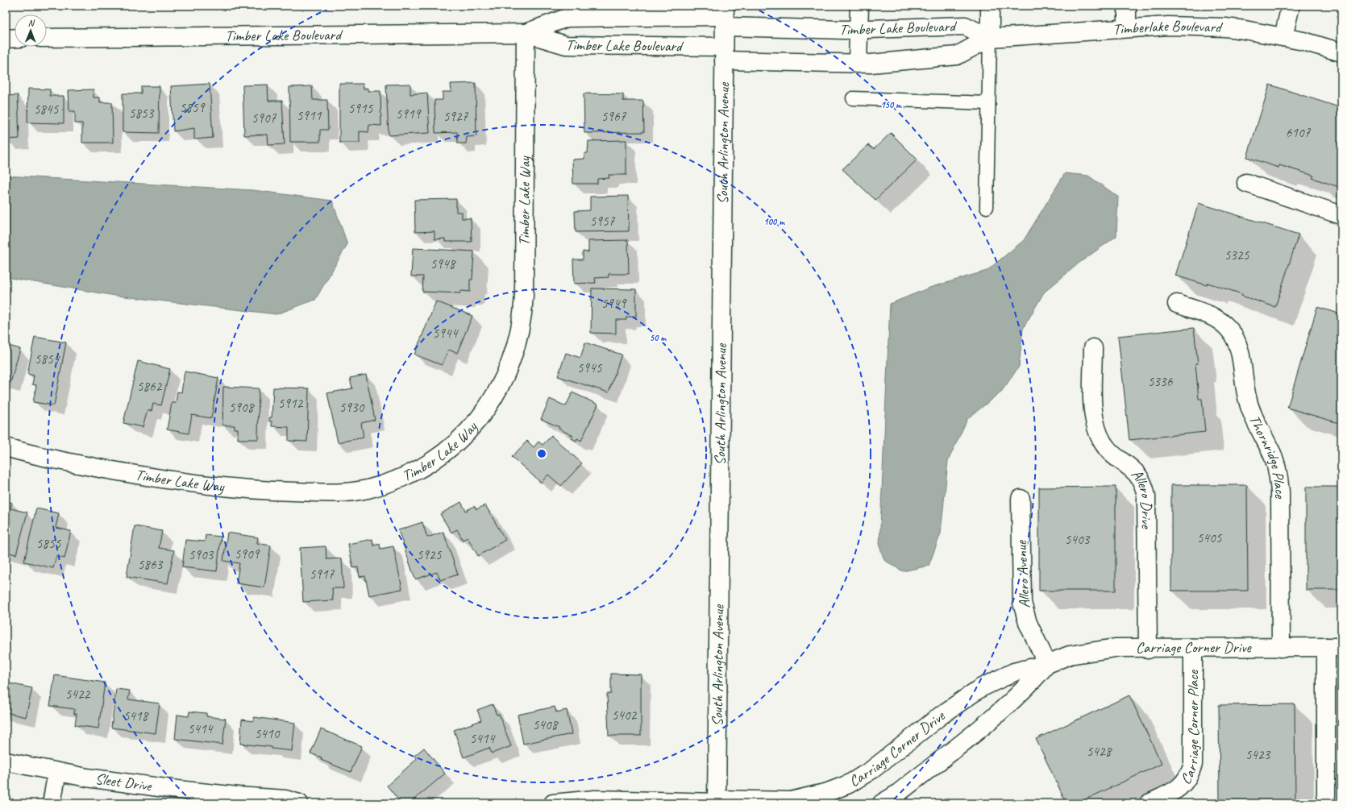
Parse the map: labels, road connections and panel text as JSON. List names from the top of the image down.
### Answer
{
  "streets": {
    "street": [
      "Timber Lake Boulevard",
      "Timberlake Boulevard",
      "South Arlington Avenue",
      "Timber Lake Way",
      "Thornridge Place",
      "Allero Drive",
      "Allero Avenue",
      "Carriage Corner Drive",
      "Carriage Corner Place",
      "Sleet Drive"
    ]
  },
  "crossings": [
    ["Timber Lake Boulevard", "Timberlake Boulevard"],
    ["Timber Lake Boulevard", "South Arlington Avenue"],
    ["Timber Lake Boulevard", "Timber Lake Way"],
    ["South Arlington Avenue", "Carriage Corner Drive"],
    ["Thornridge Place", "Carriage Corner Drive"],
    ["Allero Drive", "Carriage Corner Drive"],
    ["Allero Avenue", "Carriage Corner Drive"],
    ["Carriage Corner Drive", "Carriage Corner Place"]
  ],
  "house_numbers": [
    "5859",
    "5915",
    "5845",
    "5853",
    "5919",
    "5911",
    "5927",
    "5967",
    "5907",
    "6107",
    "5957",
    "5325",
    "5948",
    "5949",
    "5944",
    "5854",
    "5945",
    "5336",
    "5862",
    "5912",
    "5908",
    "5930",
    "5405",
    "5403",
    "5855",
    "5909",
    "5903",
    "5925",
    "5863",
    "5917",
    "5422",
    "5402",
    "5418",
    "5408",
    "5414",
    "5410",
    "5414",
    "5428",
    "5423"
  ],
  "north": "top",
  "rings": ["150 m", "100 m", "50 m"]
}
